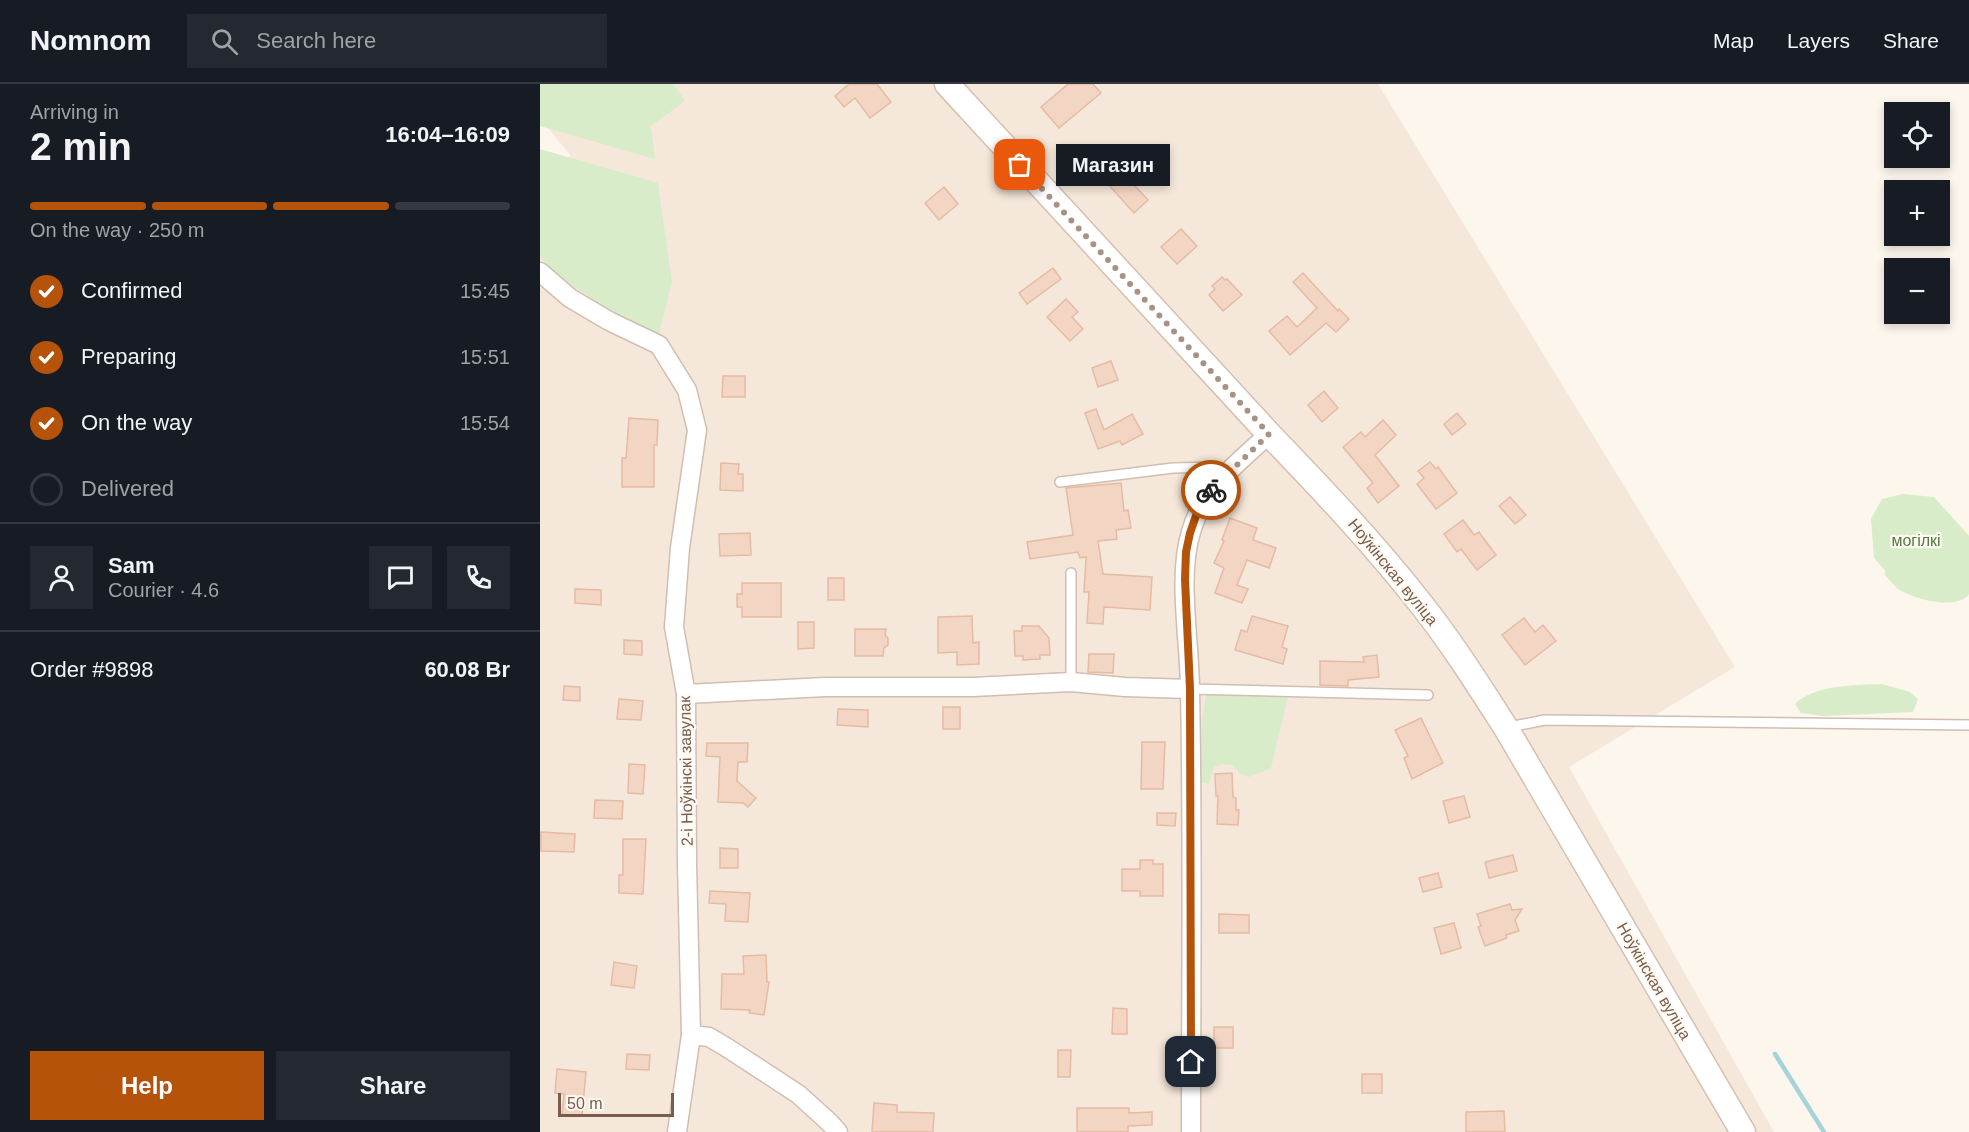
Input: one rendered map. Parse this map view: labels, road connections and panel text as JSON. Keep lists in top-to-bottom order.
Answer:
{
  "streets": {
    "main road": ["Ноўкінская вуліца"],
    "street": ["2-і Ноўкінскі завулак"]
  },
  "parks": ["могілкі"],
  "places": ["Магазин"],
  "scale_bar": "50 m",
  "page": {
    "header": "Nomnom",
    "search": "Search here",
    "nav": ["Map", "Layers", "Share"],
    "heading": ["2 min", "Arriving in", "16:04–16:09"],
    "panel": [
      "Sam",
      "Courier · 4.6",
      "Order #9898",
      "60.08 Br"
    ],
    "map_buttons": ["+", "−"],
    "bubble": "Магазин",
    "bar": "On the way · 250 m",
    "list": [
      ["Confirmed", "15:45"],
      ["Preparing", "15:51"],
      ["On the way", "15:54"],
      "Delivered"
    ],
    "buttons": ["Help", "Share"],
    "scale": "50 m"
  }
}
